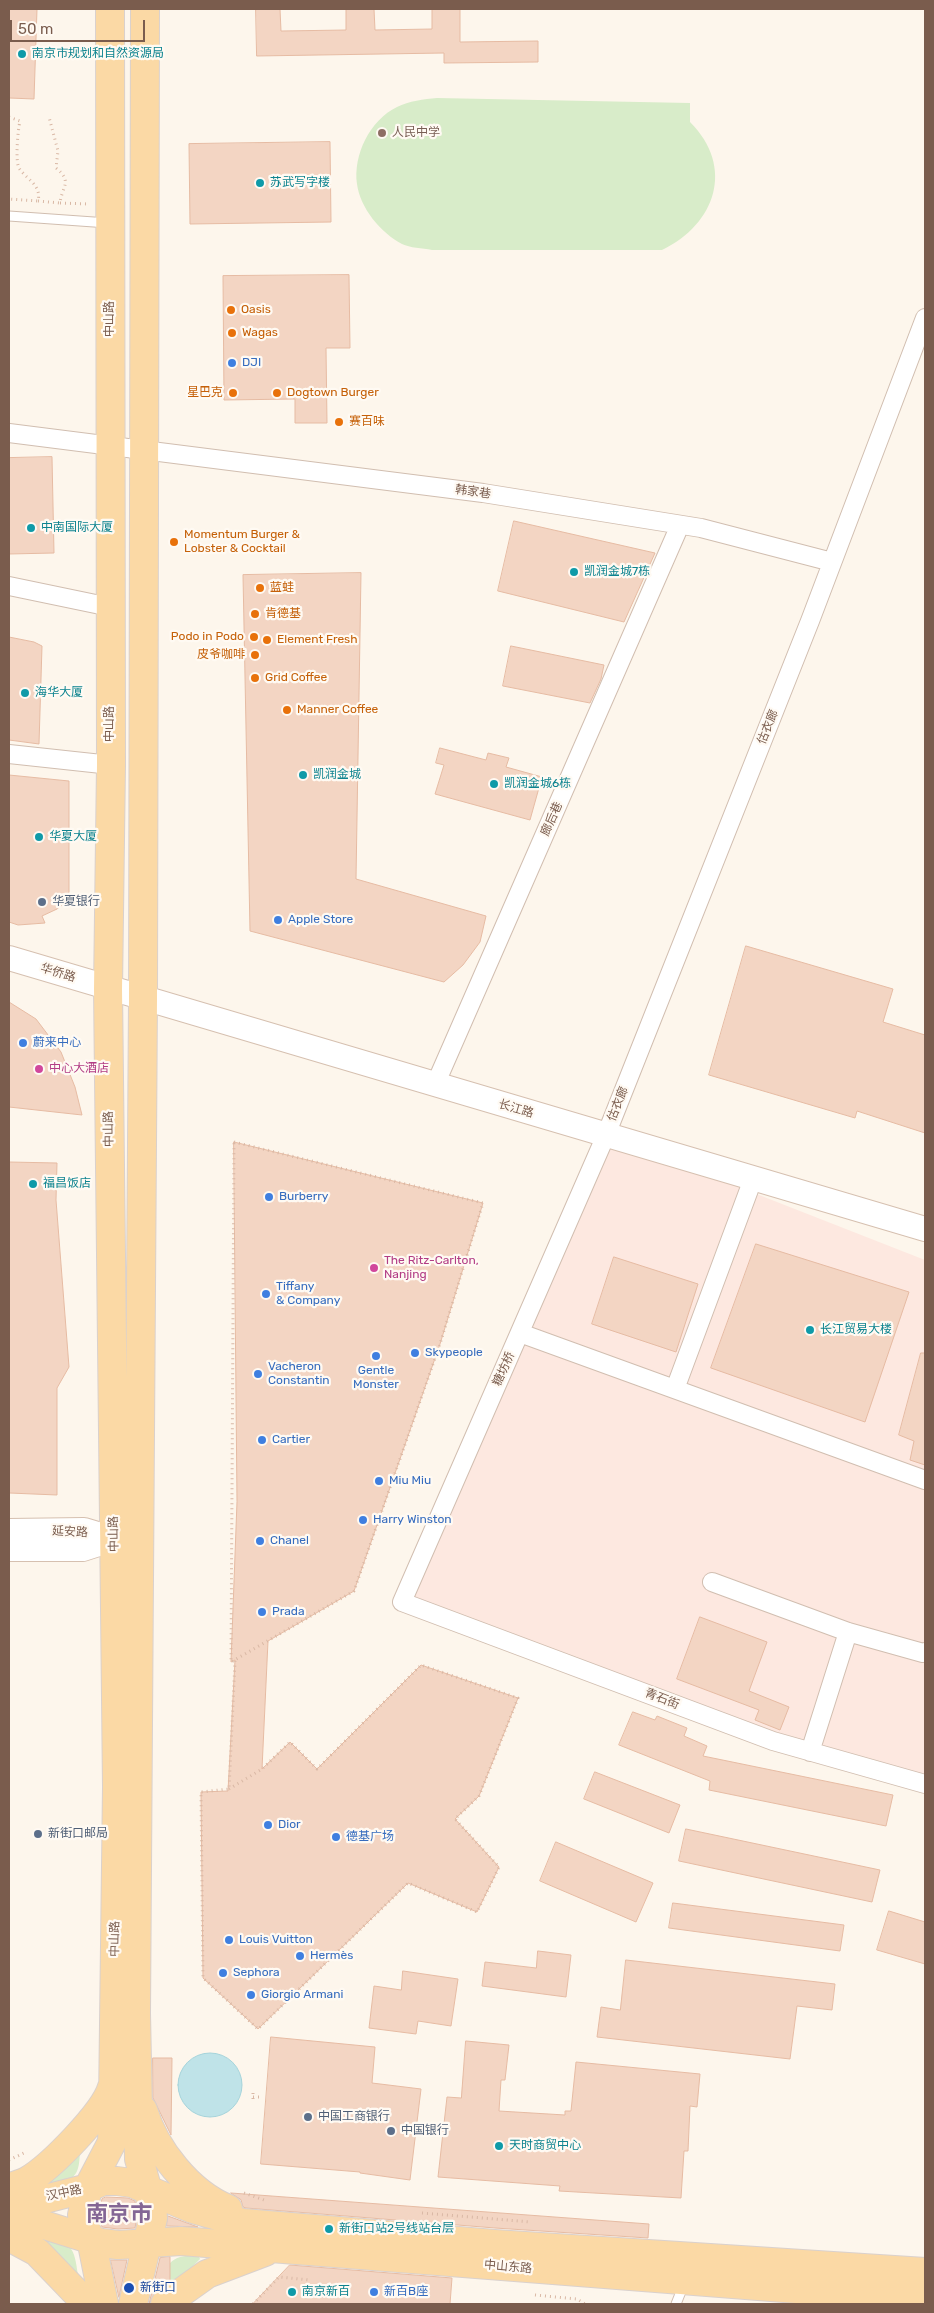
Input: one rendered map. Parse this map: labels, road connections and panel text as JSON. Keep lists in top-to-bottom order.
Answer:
{
  "streets": {
    "main road": [
      "中山路",
      "华侨路",
      "长江路",
      "延安路",
      "汉中路",
      "中山东路"
    ],
    "street": [
      "韩家巷",
      "估衣廊",
      "廊后巷",
      "糖坊桥",
      "青石街"
    ]
  },
  "crossings": [
    ["中山路", "韩家巷"],
    ["中山路", "华侨路"],
    ["中山路", "长江路"],
    ["中山路", "延安路"],
    ["中山路", "汉中路"],
    ["中山路", "中山东路"],
    ["韩家巷", "估衣廊"],
    ["韩家巷", "廊后巷"],
    ["估衣廊", "长江路"],
    ["估衣廊", "糖坊桥"],
    ["廊后巷", "长江路"],
    ["华侨路", "长江路"],
    ["长江路", "糖坊桥"],
    ["糖坊桥", "青石街"],
    ["汉中路", "中山东路"]
  ],
  "districts": ["南京市"],
  "places": [
    "南京市规划和自然资源局",
    "人民中学",
    "苏武写字楼",
    "Oasis",
    "Wagas",
    "DJI",
    "星巴克",
    "Dogtown Burger",
    "赛百味",
    "中南国际大厦",
    "Momentum Burger & Lobster & Cocktail",
    "凯润金城7栋",
    "蓝蛙",
    "肯德基",
    "Podo in Podo",
    "Element Fresh",
    "皮爷咖啡",
    "Grid Coffee",
    "海华大厦",
    "Manner Coffee",
    "凯润金城",
    "凯润金城6栋",
    "华夏大厦",
    "华夏银行",
    "Apple Store",
    "蔚来中心",
    "中心大酒店",
    "福昌饭店",
    "Burberry",
    "The Ritz-Carlton, Nanjing",
    "Tiffany & Company",
    "长江贸易大楼",
    "Skypeople",
    "Gentle Monster",
    "Vacheron Constantin",
    "Cartier",
    "Miu Miu",
    "Harry Winston",
    "Chanel",
    "Prada",
    "Dior",
    "新街口邮局",
    "德基广场",
    "Louis Vuitton",
    "Hermès",
    "Sephora",
    "Giorgio Armani",
    "中国工商银行",
    "中国银行",
    "天时商贸中心",
    "新街口站2号线站台层",
    "新街口",
    "南京新百",
    "新百B座"
  ],
  "scale_bar": "50 m"
}
